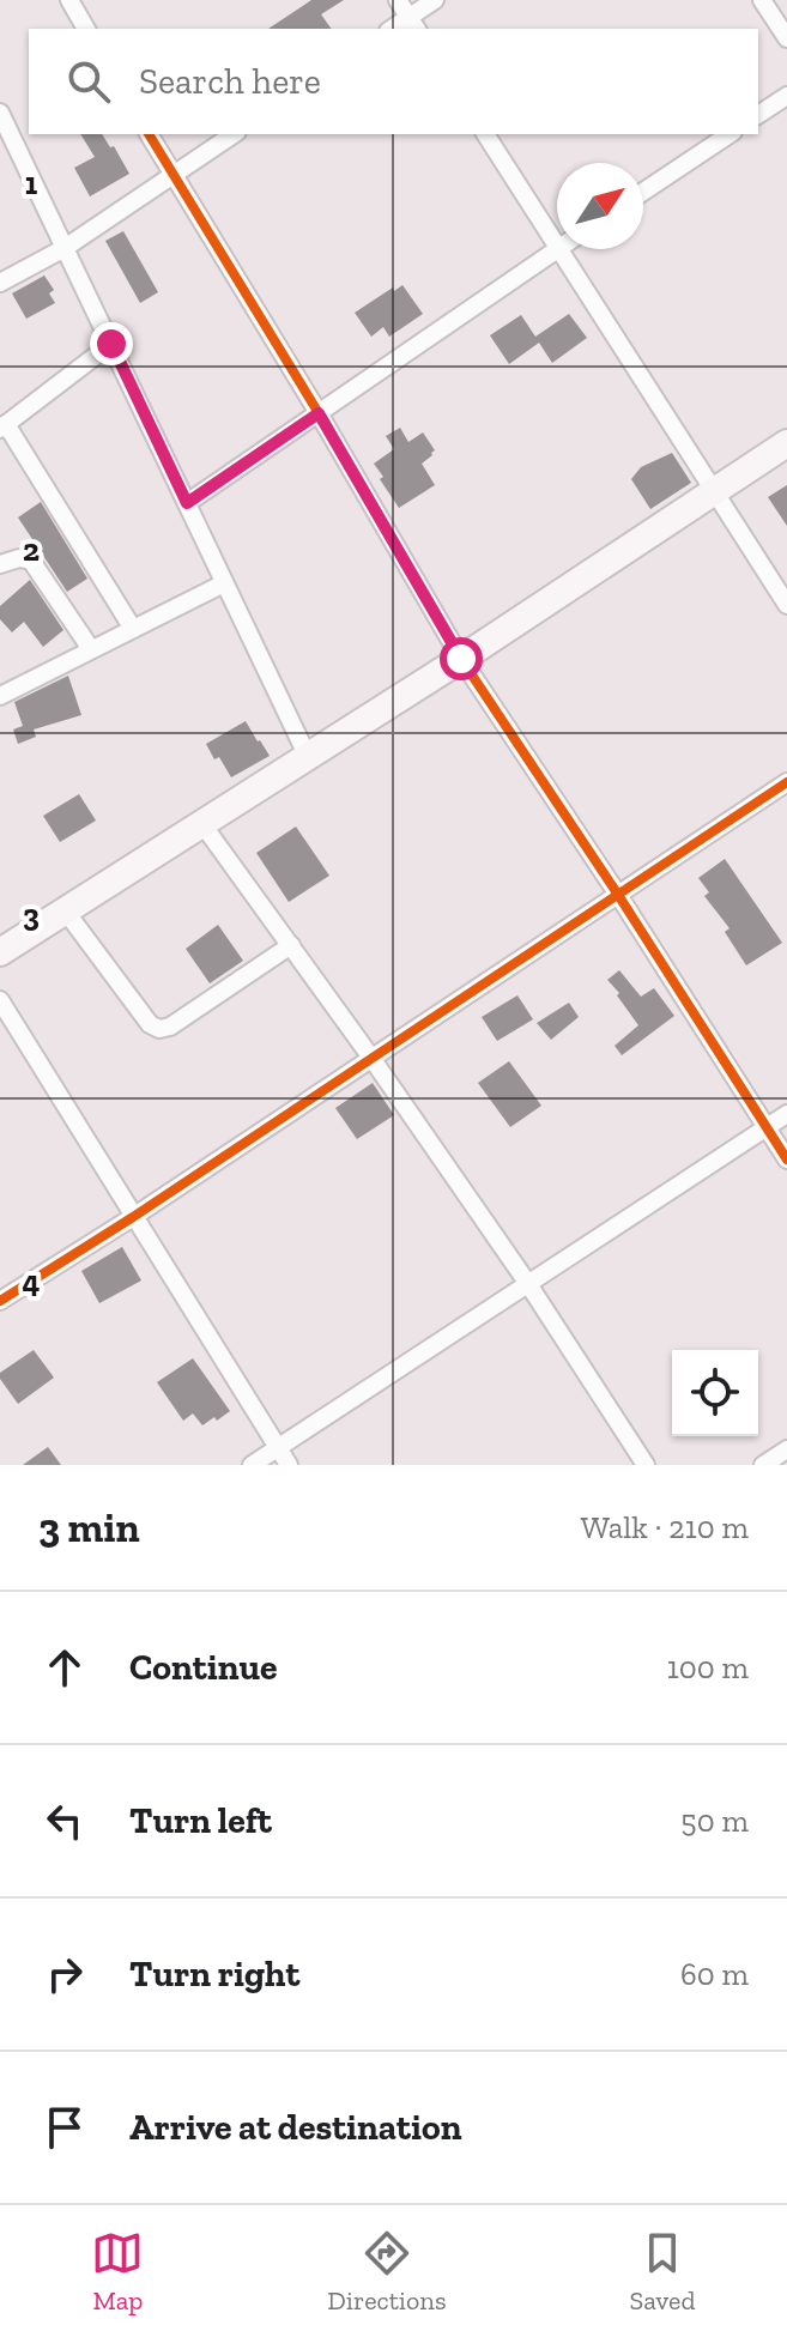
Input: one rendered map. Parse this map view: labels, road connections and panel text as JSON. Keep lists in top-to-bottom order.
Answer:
{
  "north": "top right",
  "page": {
    "search": "Search here",
    "heading": ["3 min", "Walk · 210 m"],
    "list": [
      ["Continue", "100 m"],
      ["Turn left", "50 m"],
      ["Turn right", "60 m"],
      "Arrive at destination"
    ],
    "nav": ["Map", "Directions", "Saved"]
  },
  "grid": {
    "rows": [
      "1",
      "2",
      "3",
      "4"
    ]
  }
}
